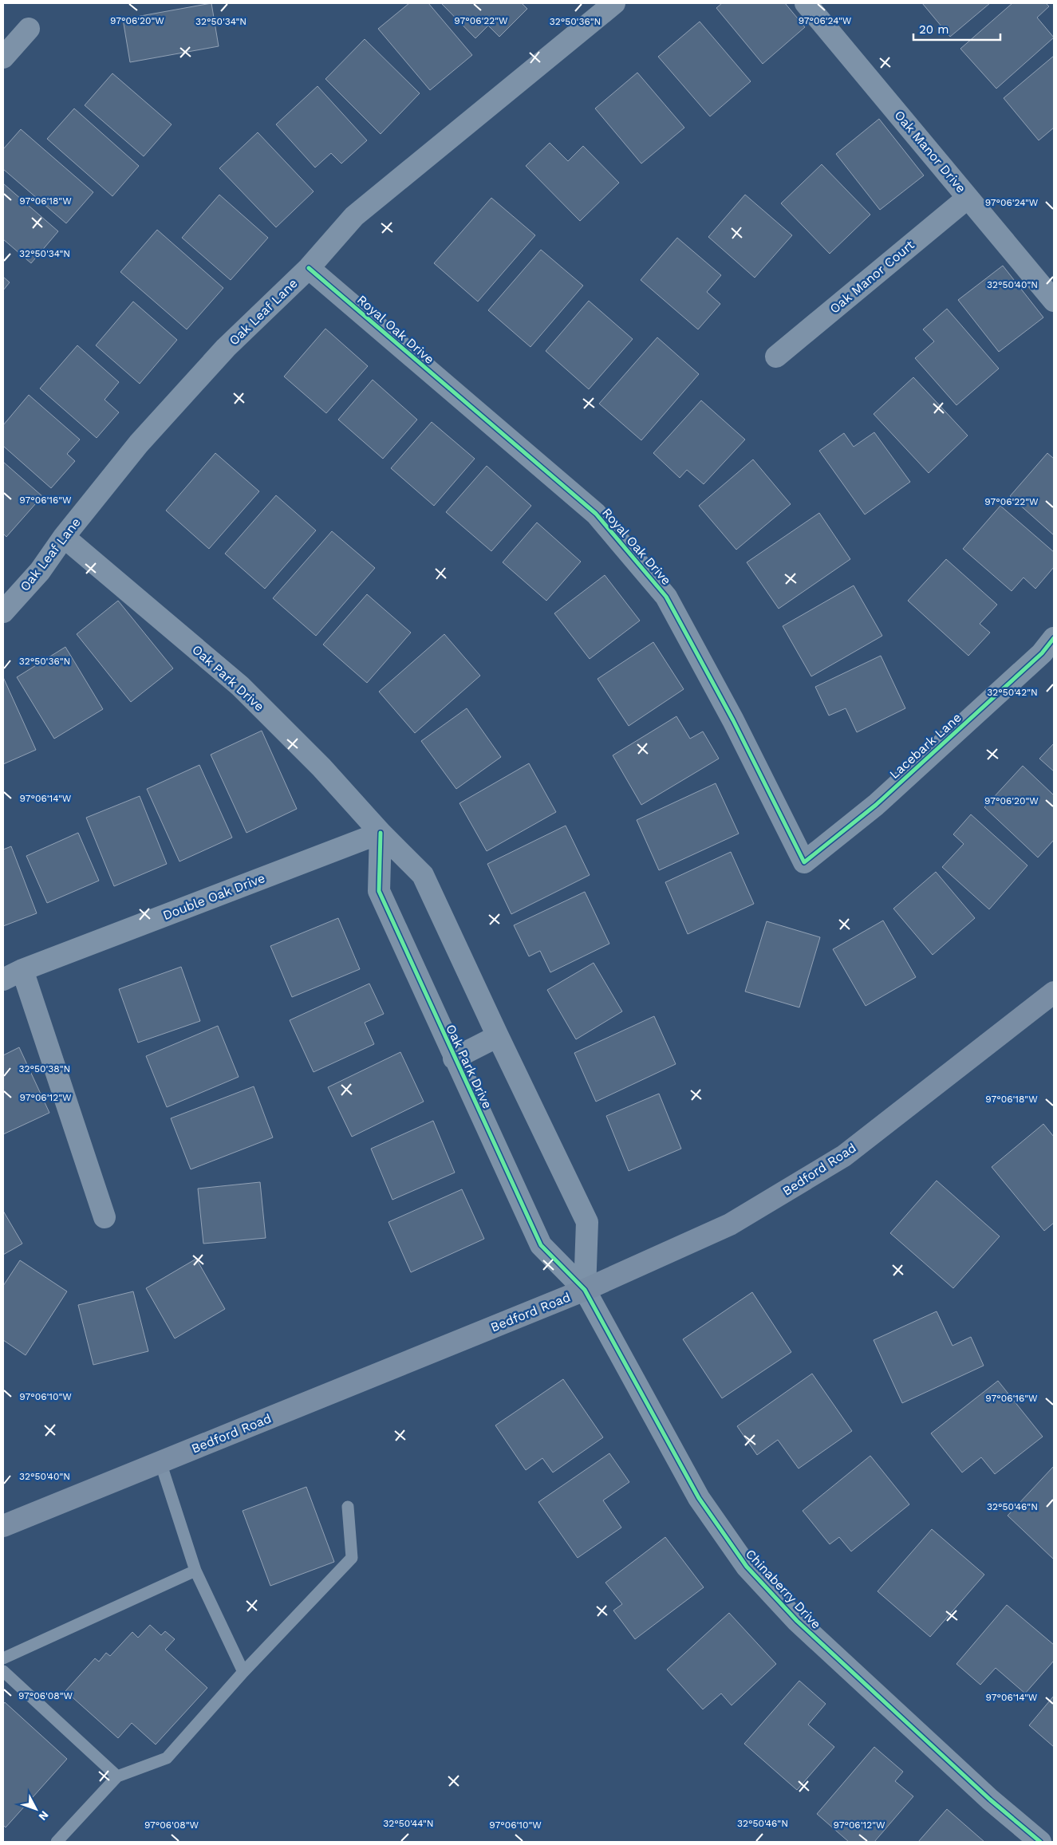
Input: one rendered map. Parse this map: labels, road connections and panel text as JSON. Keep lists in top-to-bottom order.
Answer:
{
  "streets": {
    "main road": ["Bedford Road"],
    "street": [
      "Oak Manor Drive",
      "Oak Manor Court",
      "Oak Leaf Lane",
      "Royal Oak Drive",
      "Oak Park Drive",
      "Lacebark Lane",
      "Double Oak Drive",
      "Chinaberry Drive"
    ]
  },
  "crossings": [
    ["Oak Manor Drive", "Oak Manor Court"],
    ["Oak Leaf Lane", "Royal Oak Drive"],
    ["Oak Leaf Lane", "Oak Park Drive"],
    ["Royal Oak Drive", "Lacebark Lane"],
    ["Oak Park Drive", "Double Oak Drive"],
    ["Oak Park Drive", "Bedford Road"],
    ["Oak Park Drive", "Chinaberry Drive"],
    ["Bedford Road", "Chinaberry Drive"]
  ],
  "scale_bar": "20 m",
  "north": "bottom right",
  "coordinates": [
    "97°06'20\"W",
    "97°06'22\"W",
    "97°06'24\"W",
    "32°50'34\"N",
    "32°50'36\"N",
    "97°06'18\"W",
    "32°50'40\"N",
    "97°06'16\"W",
    "32°50'42\"N",
    "97°06'14\"W",
    "32°50'38\"N",
    "97°06'12\"W",
    "97°06'10\"W",
    "32°50'46\"N",
    "97°06'08\"W",
    "32°50'44\"N"
  ]
}
